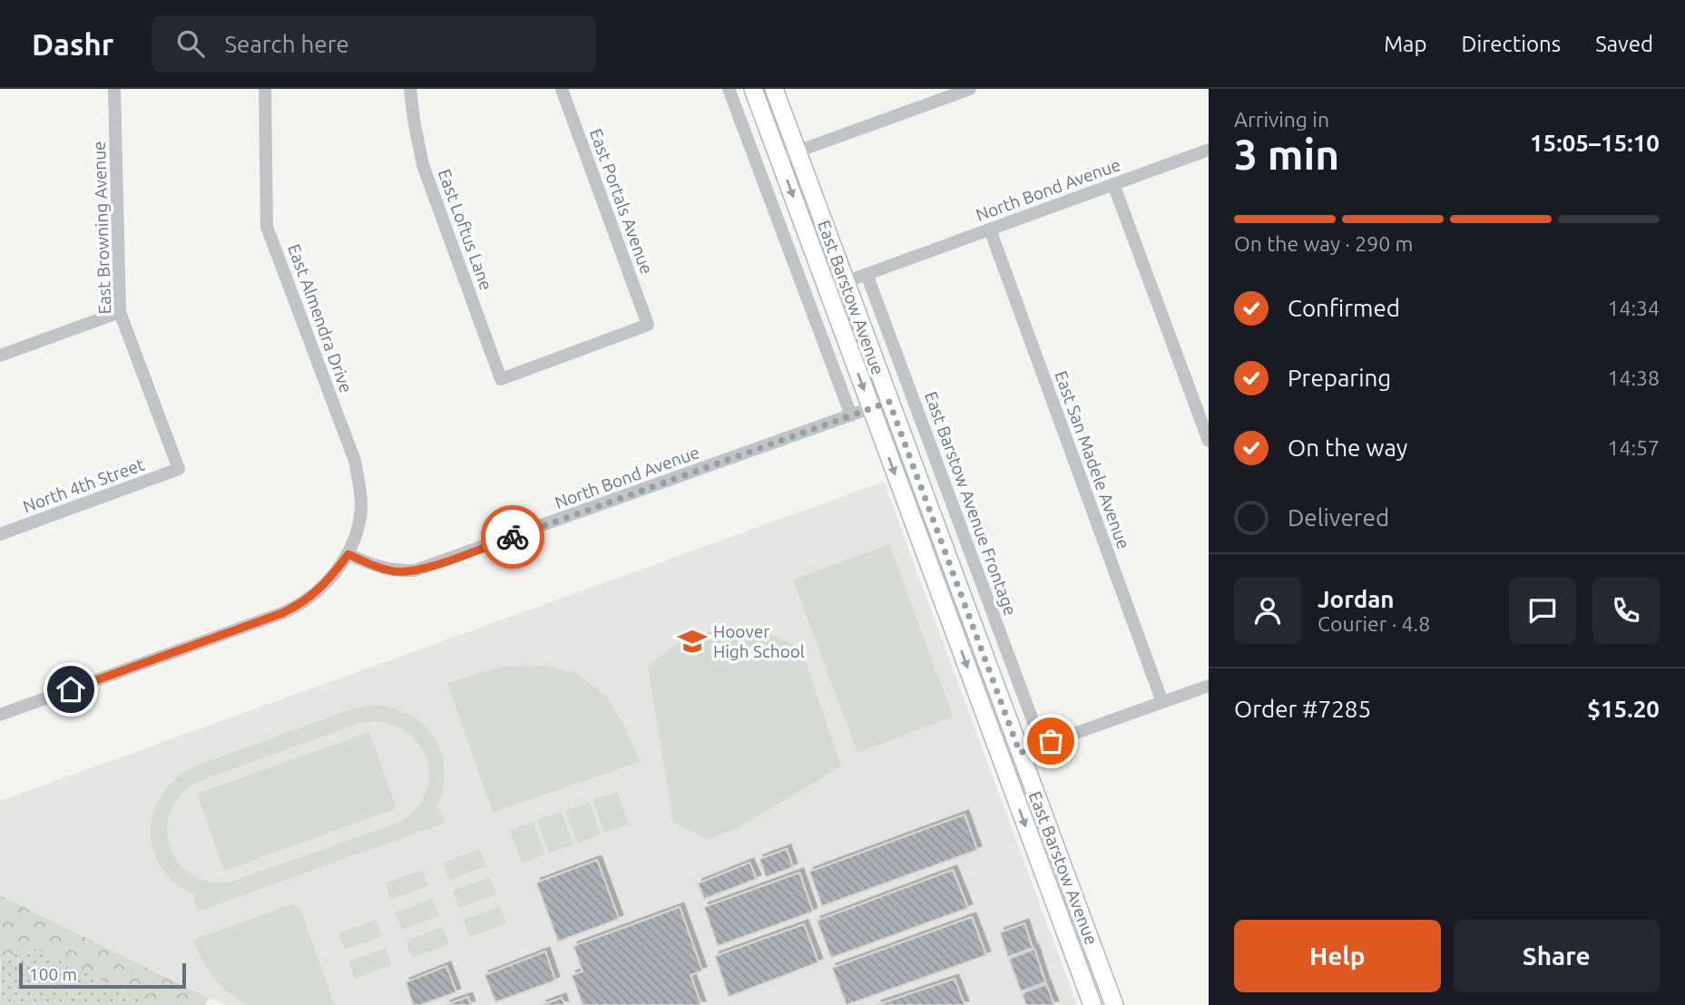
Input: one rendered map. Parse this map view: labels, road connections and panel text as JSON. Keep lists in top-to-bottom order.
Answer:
{
  "streets": {
    "main road": ["East Barstow Avenue"],
    "street": [
      "North Bond Avenue",
      "East Portals Avenue",
      "East Browning Avenue",
      "East Loftus Lane",
      "East Almendra Drive",
      "East San Madele Avenue",
      "North 4th Street",
      "East Barstow Avenue Frontage"
    ]
  },
  "crossings": [
    ["North Bond Avenue", "East Barstow Avenue"],
    ["North Bond Avenue", "East Almendra Drive"],
    ["North Bond Avenue", "East San Madele Avenue"],
    ["North Bond Avenue", "East Barstow Avenue Frontage"],
    ["East Portals Avenue", "East Loftus Lane"],
    ["East Browning Avenue", "North 4th Street"]
  ],
  "places": {
    "school or university": ["Hoover High School"]
  },
  "scale_bar": "100 m",
  "page": {
    "header": "Dashr",
    "search": "Search here",
    "nav": ["Map", "Directions", "Saved"],
    "heading": ["3 min", "Arriving in", "15:05–15:10"],
    "panel": [
      "Jordan",
      "Courier · 4.8",
      "Order #7285",
      "$15.20"
    ],
    "bar": "On the way · 290 m",
    "list": [
      ["Confirmed", "14:34"],
      ["Preparing", "14:38"],
      ["On the way", "14:57"],
      "Delivered"
    ],
    "buttons": ["Help", "Share"],
    "scale": "100 m"
  }
}
